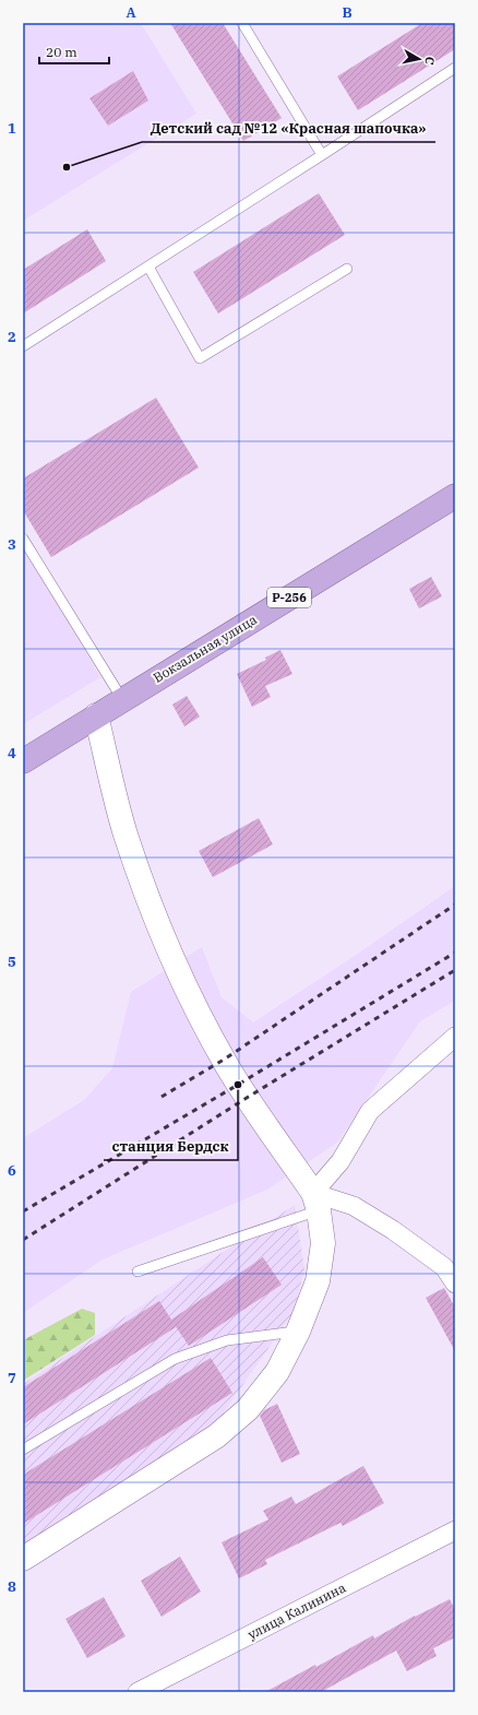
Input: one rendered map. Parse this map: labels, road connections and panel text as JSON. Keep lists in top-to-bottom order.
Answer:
{
  "streets": {
    "highway": ["Р-256", "Вокзальная улица"],
    "street": ["улица Калинина"]
  },
  "places": ["Детский сад №12 «Красная шапочка»", "станция Бердск"],
  "scale_bar": "20 m",
  "north": "right",
  "grid": {
    "columns": ["A", "B"],
    "rows": [
      "1",
      "2",
      "3",
      "4",
      "5",
      "6",
      "7",
      "8"
    ]
  }
}
